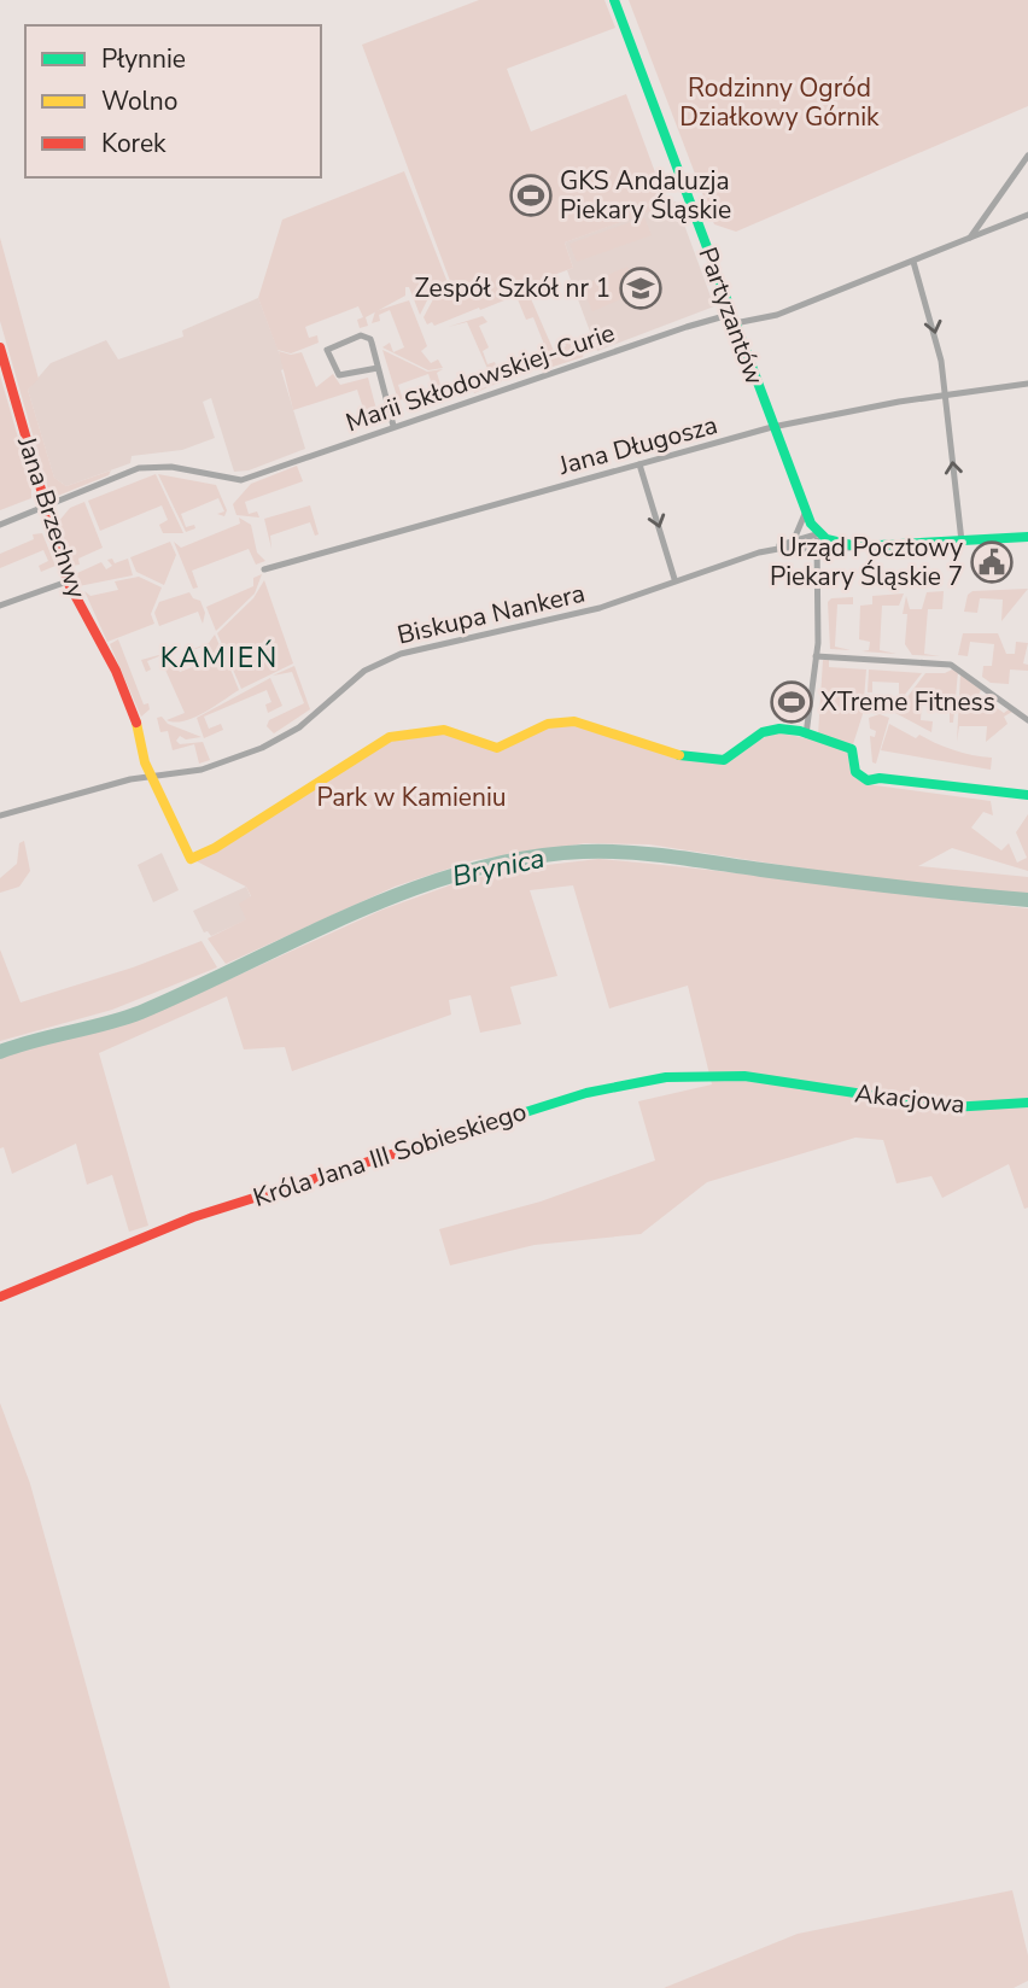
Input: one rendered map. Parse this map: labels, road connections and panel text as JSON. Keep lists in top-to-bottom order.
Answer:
{
  "streets": {
    "street": [
      "Partyzantów",
      "Marii Skłodowskiej-Curie",
      "Jana Długosza",
      "Jana Brzechwy",
      "Biskupa Nankera",
      "Akacjowa",
      "Króla Jana III Sobieskiego"
    ]
  },
  "crossings": [
    ["Partyzantów", "Marii Skłodowskiej-Curie"],
    ["Partyzantów", "Jana Długosza"],
    ["Partyzantów", "Biskupa Nankera"],
    ["Marii Skłodowskiej-Curie", "Jana Brzechwy"],
    ["Jana Brzechwy", "Biskupa Nankera"],
    ["Akacjowa", "Króla Jana III Sobieskiego"]
  ],
  "districts": ["KAMIEŃ"],
  "water": ["Brynica"],
  "parks": ["Rodzinny Ogród Działkowy Górnik", "Park w Kamieniu"],
  "places": {
    "sports": ["GKS Andaluzja Piekary Śląskie", "XTreme Fitness"],
    "school or university": ["Zespół Szkół nr 1"],
    "public building": ["Urząd Pocztowy Piekary Śląskie 7"]
  },
  "legend": ["Płynnie", "Wolno", "Korek"]
}
